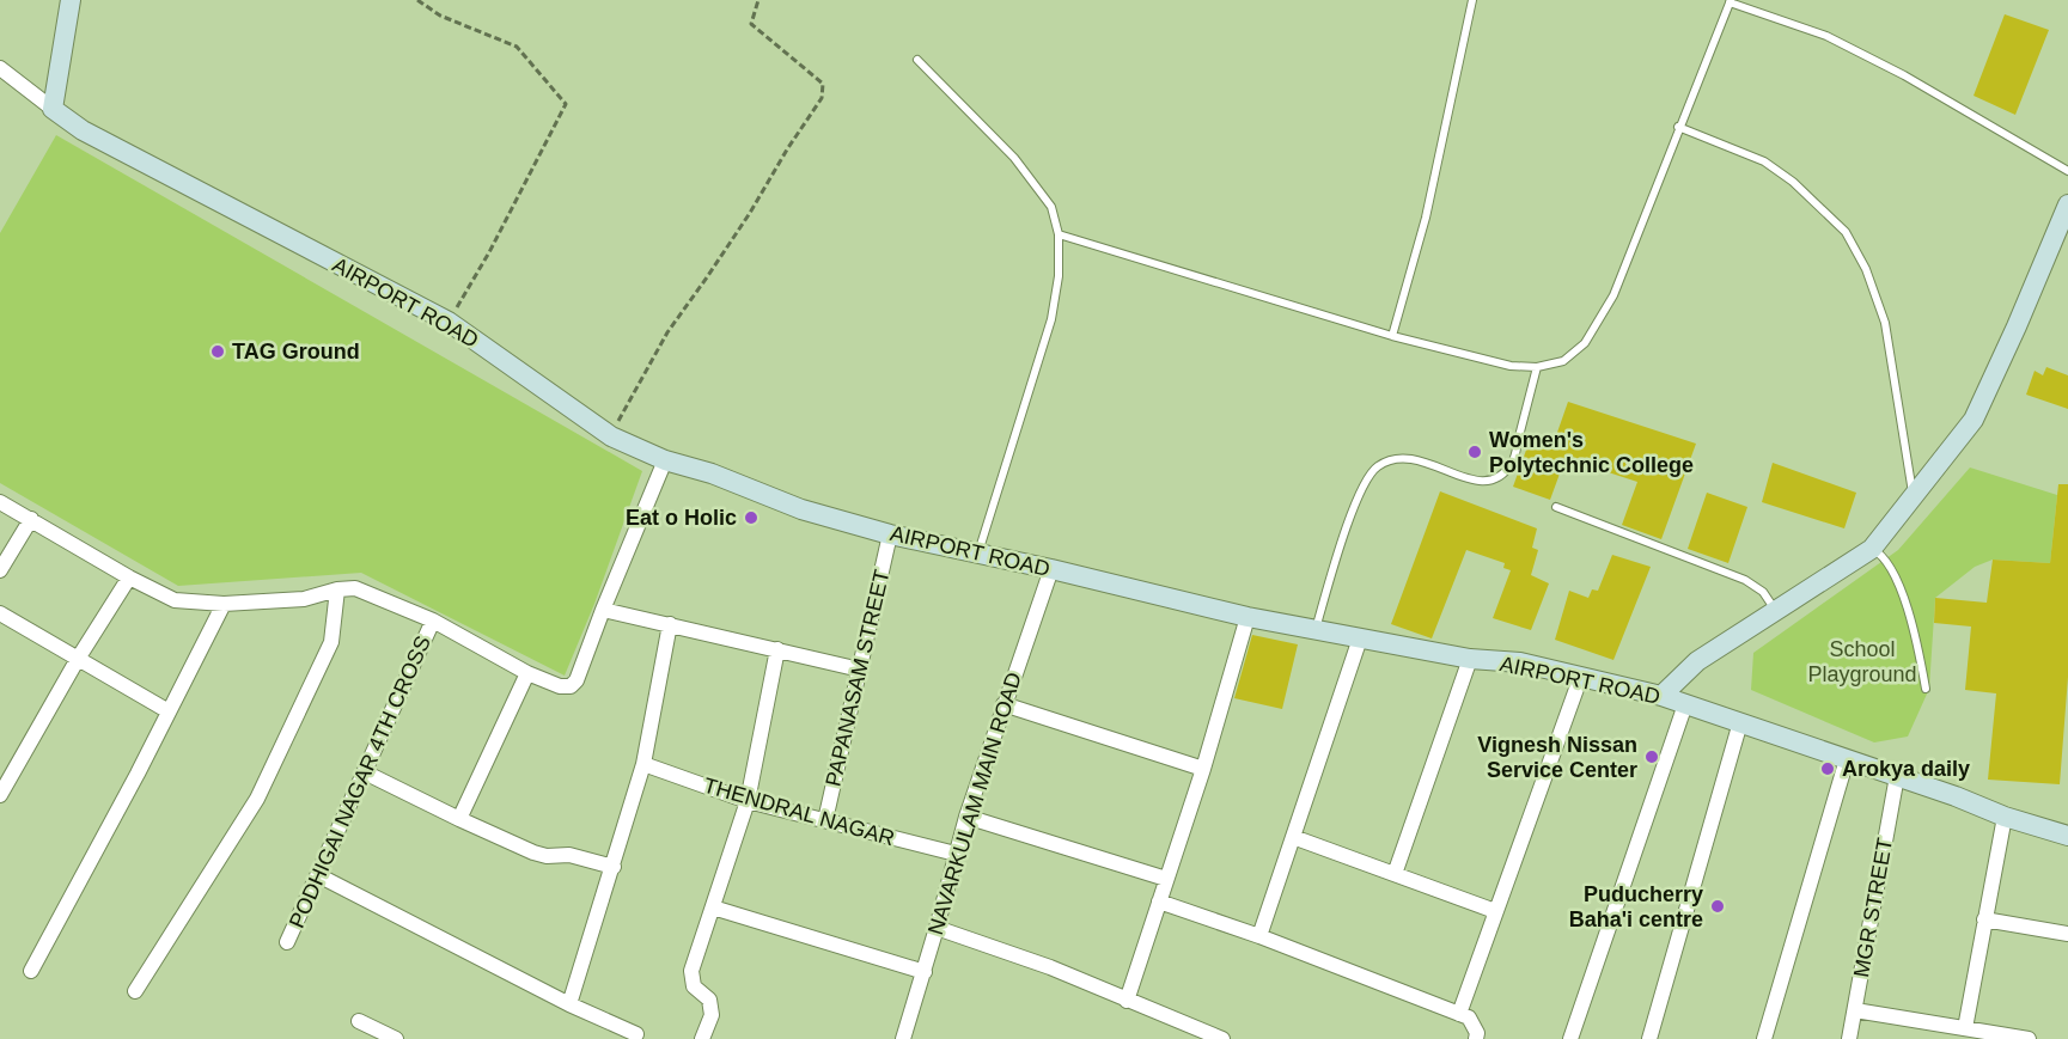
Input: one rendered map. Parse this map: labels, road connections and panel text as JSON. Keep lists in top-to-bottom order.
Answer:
{
  "streets": {
    "street": [
      "AIRPORT ROAD",
      "PAPANASAM STREET",
      "PODHIGAI NAGAR 4TH CROSS",
      "NAVARKULAM MAIN ROAD",
      "THENDRAL NAGAR",
      "MGR STREET"
    ]
  },
  "crossings": [
    ["AIRPORT ROAD", "PAPANASAM STREET"],
    ["AIRPORT ROAD", "NAVARKULAM MAIN ROAD"],
    ["AIRPORT ROAD", "MGR STREET"],
    ["PAPANASAM STREET", "THENDRAL NAGAR"],
    ["NAVARKULAM MAIN ROAD", "THENDRAL NAGAR"]
  ],
  "parks": ["School Playground"],
  "places": [
    "TAG Ground",
    "Women's Polytechnic College",
    "Eat o Holic",
    "Vignesh Nissan Service Center",
    "Arokya daily",
    "Puducherry Baha'i centre"
  ]
}
